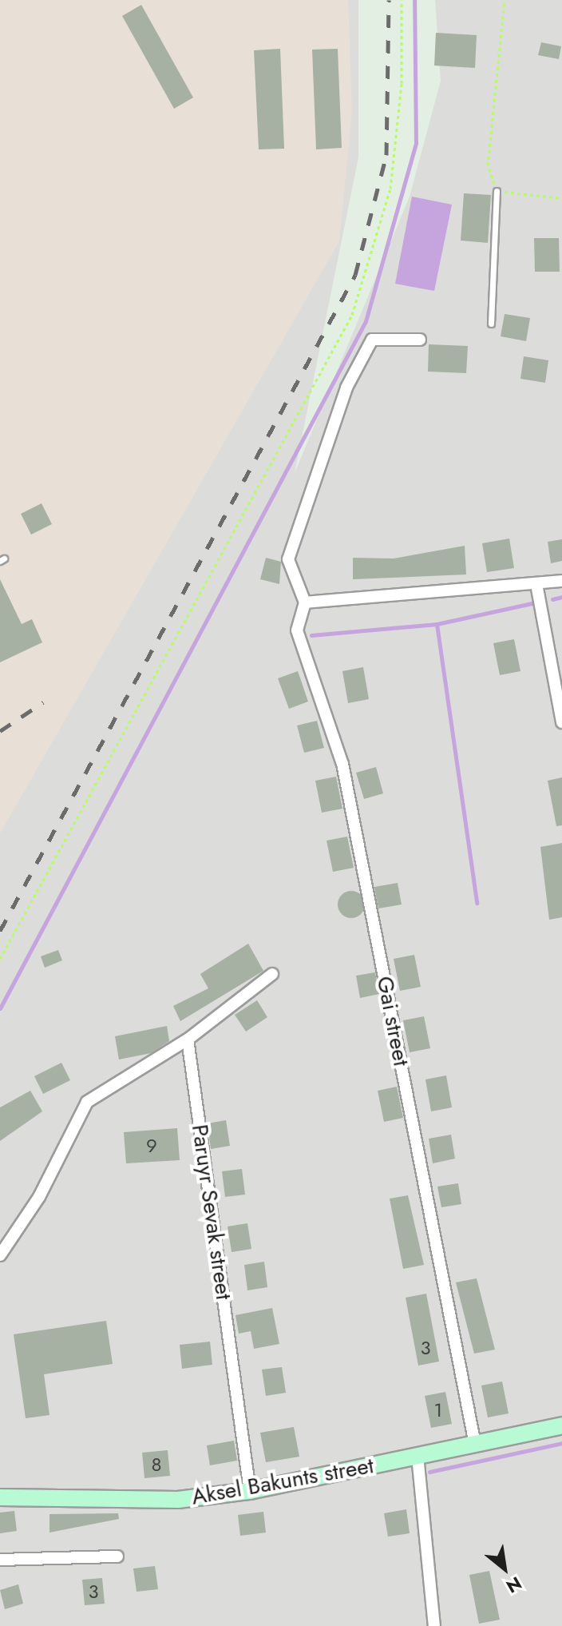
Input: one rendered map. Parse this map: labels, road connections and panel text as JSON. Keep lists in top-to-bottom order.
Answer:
{
  "streets": {
    "main road": ["Aksel Bakunts street"],
    "street": ["Gai street", "Paruyr Sevak street"]
  },
  "crossings": [
    ["Gai street", "Aksel Bakunts street"],
    ["Paruyr Sevak street", "Aksel Bakunts street"]
  ],
  "house_numbers": [
    "9",
    "3",
    "1",
    "8",
    "3"
  ],
  "north": "bottom right"
}
